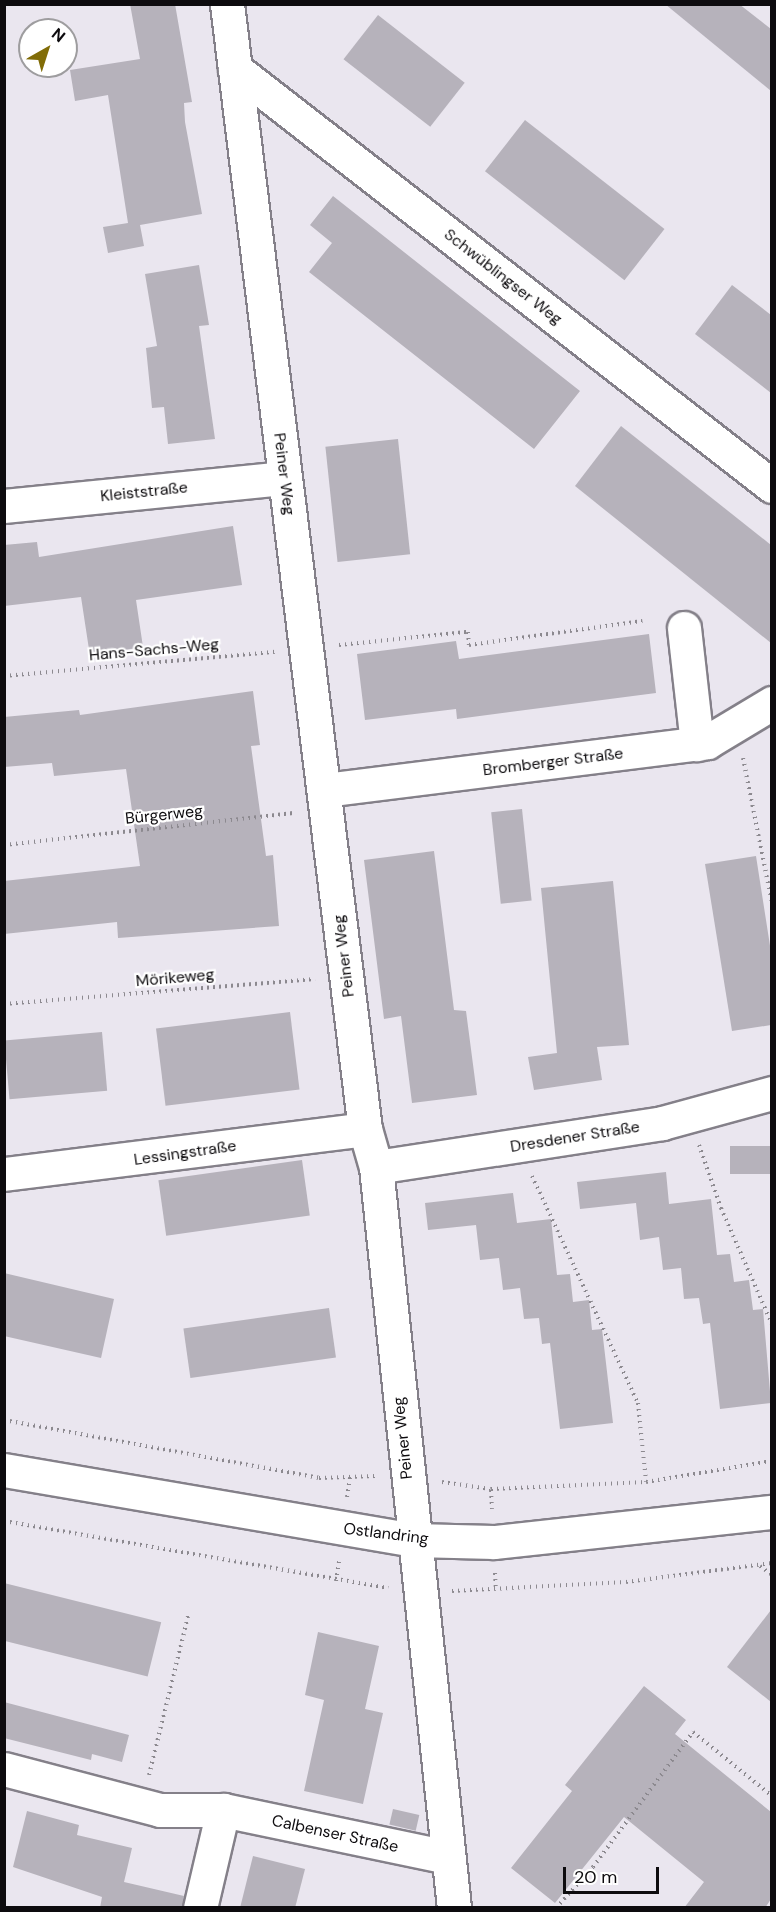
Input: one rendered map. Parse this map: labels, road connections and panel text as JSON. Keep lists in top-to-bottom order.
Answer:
{
  "streets": {
    "street": [
      "Schwüblingser Weg",
      "Peiner Weg",
      "Kleiststraße",
      "Bromberger Straße",
      "Dresdener Straße",
      "Lessingstraße",
      "Ostlandring",
      "Calbenser Straße"
    ],
    "path": ["Hans-Sachs-Weg", "Bürgerweg", "Mörikeweg"]
  },
  "crossings": [
    ["Schwüblingser Weg", "Peiner Weg"],
    ["Peiner Weg", "Kleiststraße"],
    ["Peiner Weg", "Hans-Sachs-Weg"],
    ["Peiner Weg", "Bromberger Straße"],
    ["Peiner Weg", "Bürgerweg"],
    ["Peiner Weg", "Mörikeweg"],
    ["Peiner Weg", "Dresdener Straße"],
    ["Peiner Weg", "Lessingstraße"],
    ["Peiner Weg", "Ostlandring"],
    ["Peiner Weg", "Calbenser Straße"],
    ["Bromberger Straße", "Bürgerweg"]
  ],
  "scale_bar": "20 m",
  "north": "top right"
}
